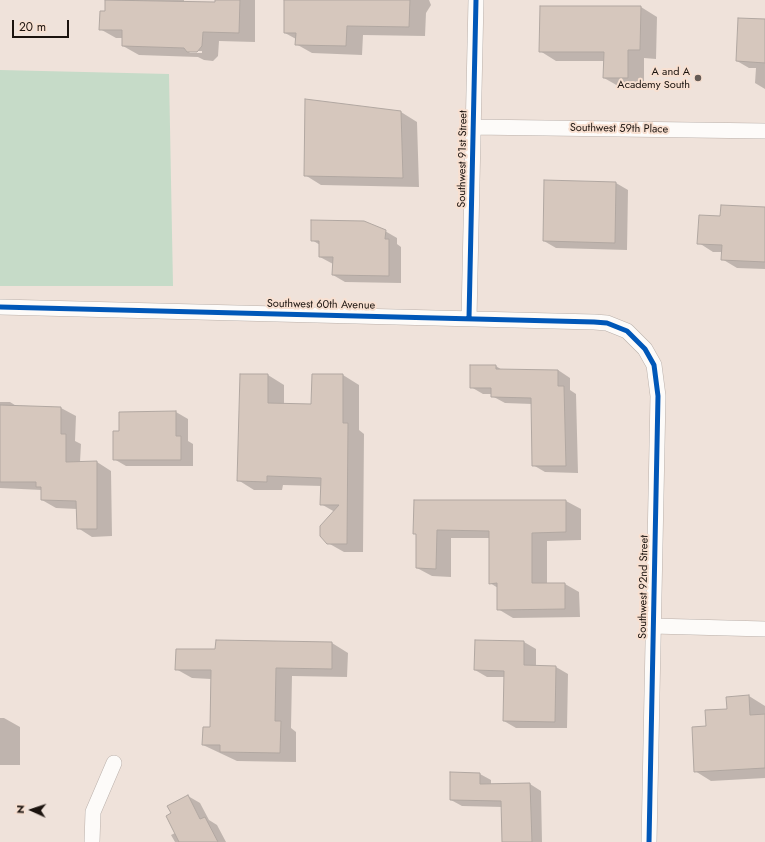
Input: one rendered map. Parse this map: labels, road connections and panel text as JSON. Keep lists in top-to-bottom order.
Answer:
{
  "streets": {
    "street": [
      "Southwest 59th Place",
      "Southwest 91st Street",
      "Southwest 60th Avenue",
      "Southwest 92nd Street"
    ]
  },
  "crossings": [
    ["Southwest 59th Place", "Southwest 91st Street"],
    ["Southwest 91st Street", "Southwest 60th Avenue"],
    ["Southwest 60th Avenue", "Southwest 92nd Street"]
  ],
  "places": ["A and A Academy South"],
  "scale_bar": "20 m",
  "north": "left"
}
